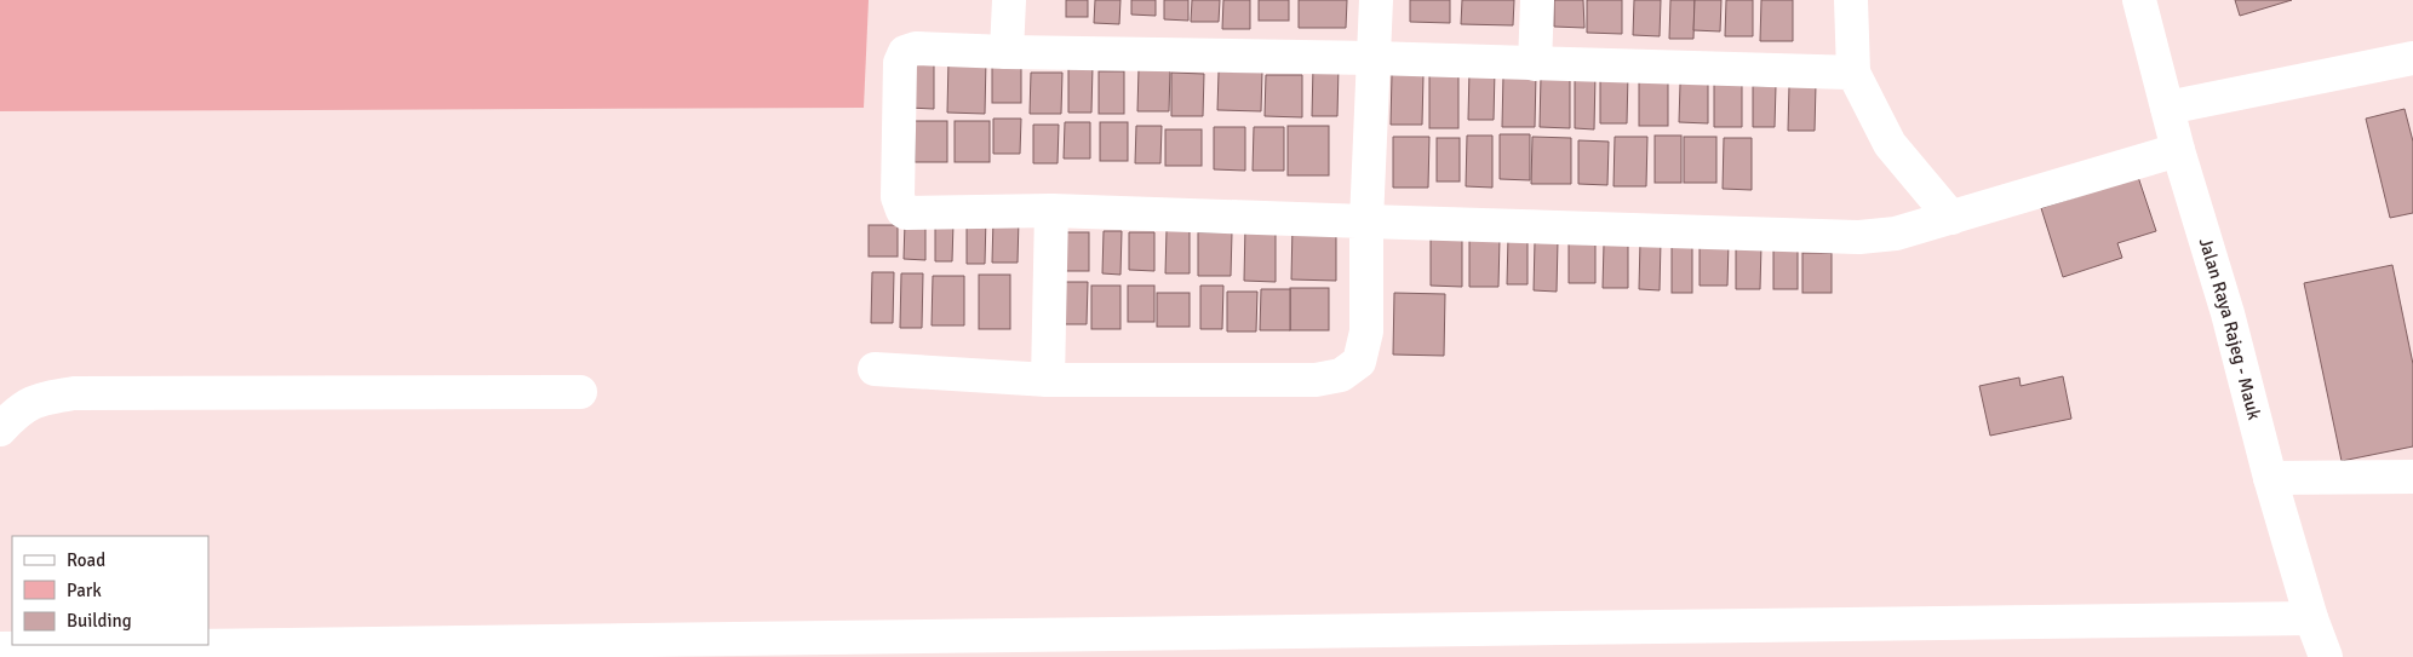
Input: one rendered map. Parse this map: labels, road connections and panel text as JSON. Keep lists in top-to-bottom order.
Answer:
{
  "streets": {
    "street": ["Jalan Raya Rajeg - Mauk"]
  },
  "legend": ["Road", "Park", "Building"]
}
